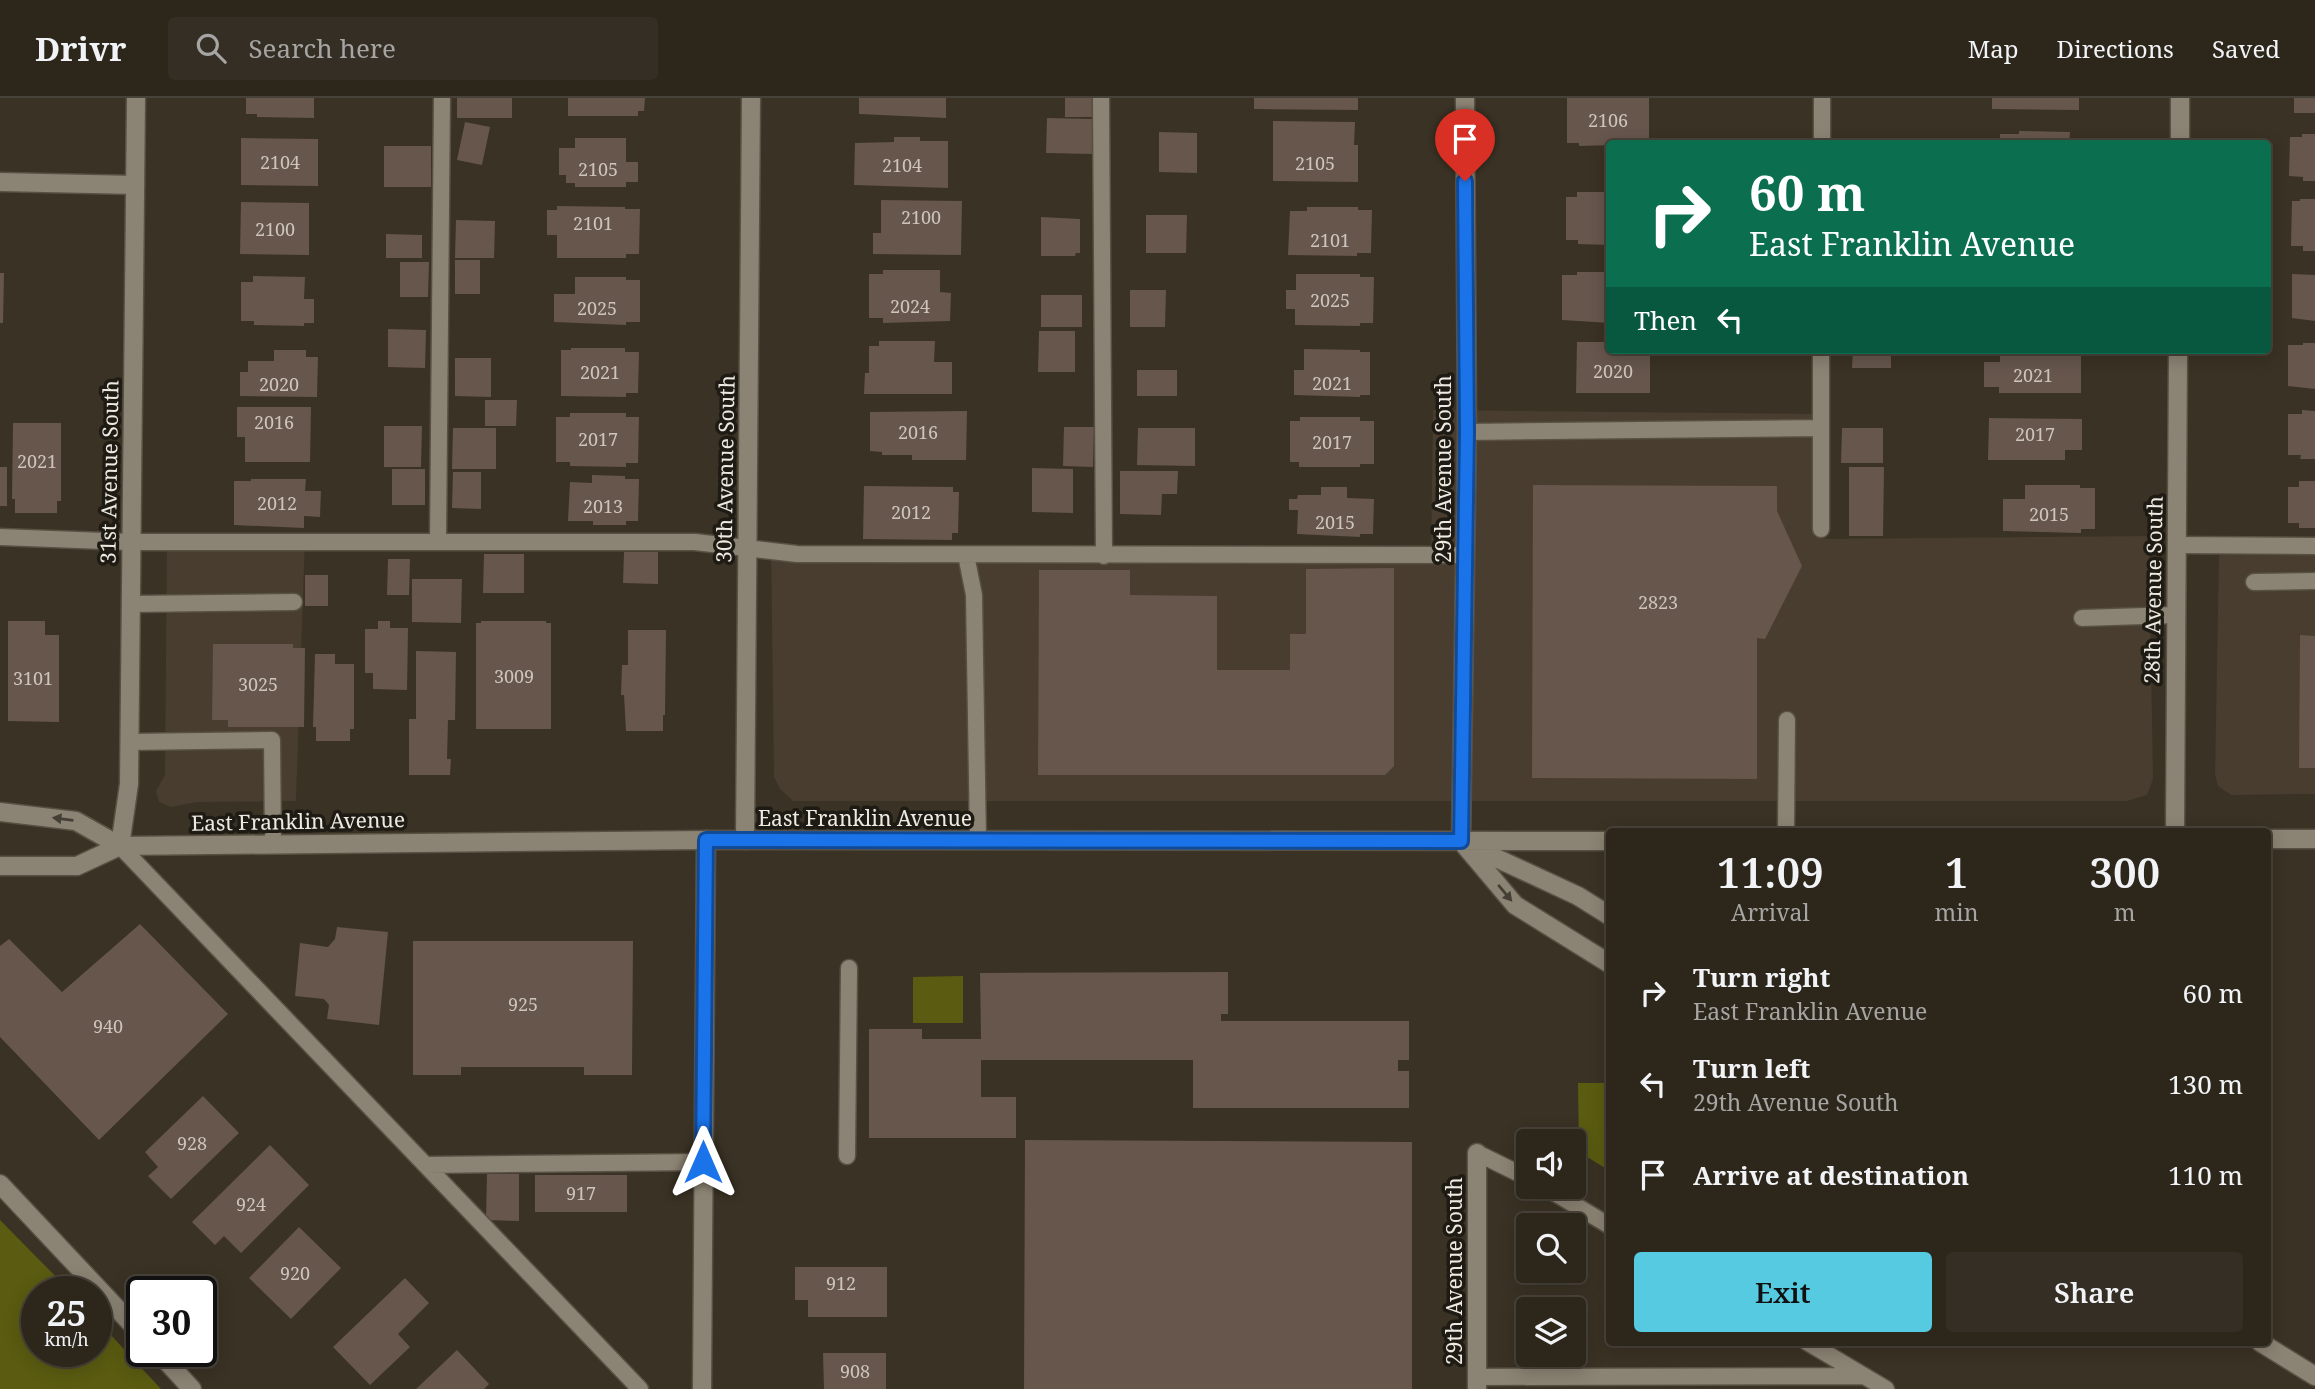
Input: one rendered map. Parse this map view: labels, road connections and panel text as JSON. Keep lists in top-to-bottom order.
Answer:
{
  "streets": {
    "street": [
      "30th Avenue South",
      "29th Avenue South",
      "31st Avenue South",
      "28th Avenue South",
      "East Franklin Avenue"
    ]
  },
  "crossings": [
    ["30th Avenue South", "East Franklin Avenue"],
    ["29th Avenue South", "East Franklin Avenue"],
    ["31st Avenue South", "East Franklin Avenue"]
  ],
  "house_numbers": [
    "2106",
    "2104",
    "2105",
    "2104",
    "2105",
    "2100",
    "2101",
    "2100",
    "2101",
    "2025",
    "2024",
    "2025",
    "2020",
    "2021",
    "2021",
    "2021",
    "2020",
    "2016",
    "2016",
    "2017",
    "2017",
    "2017",
    "2021",
    "2012",
    "2013",
    "2012",
    "2015",
    "2015",
    "2823",
    "3009",
    "3101",
    "3025",
    "925",
    "940",
    "928",
    "917",
    "924",
    "920",
    "912",
    "908"
  ],
  "page": {
    "header": "Drivr",
    "search": "Search here",
    "nav": ["Map", "Directions", "Saved"],
    "turn": ["60 m", "East Franklin Avenue"],
    "then": "Then",
    "eta": [
      "11:09",
      "Arrival",
      "1",
      "min",
      "300",
      "m"
    ],
    "list": [
      {
        "name": "Turn right",
        "note": "East Franklin Avenue",
        "value": "60 m"
      },
      {
        "name": "Turn left",
        "note": "29th Avenue South",
        "value": "130 m"
      },
      {
        "name": "Arrive at destination",
        "value": "110 m"
      }
    ],
    "buttons": ["Exit", "Share"],
    "speed": "25 km/h",
    "limit": "30"
  }
}
